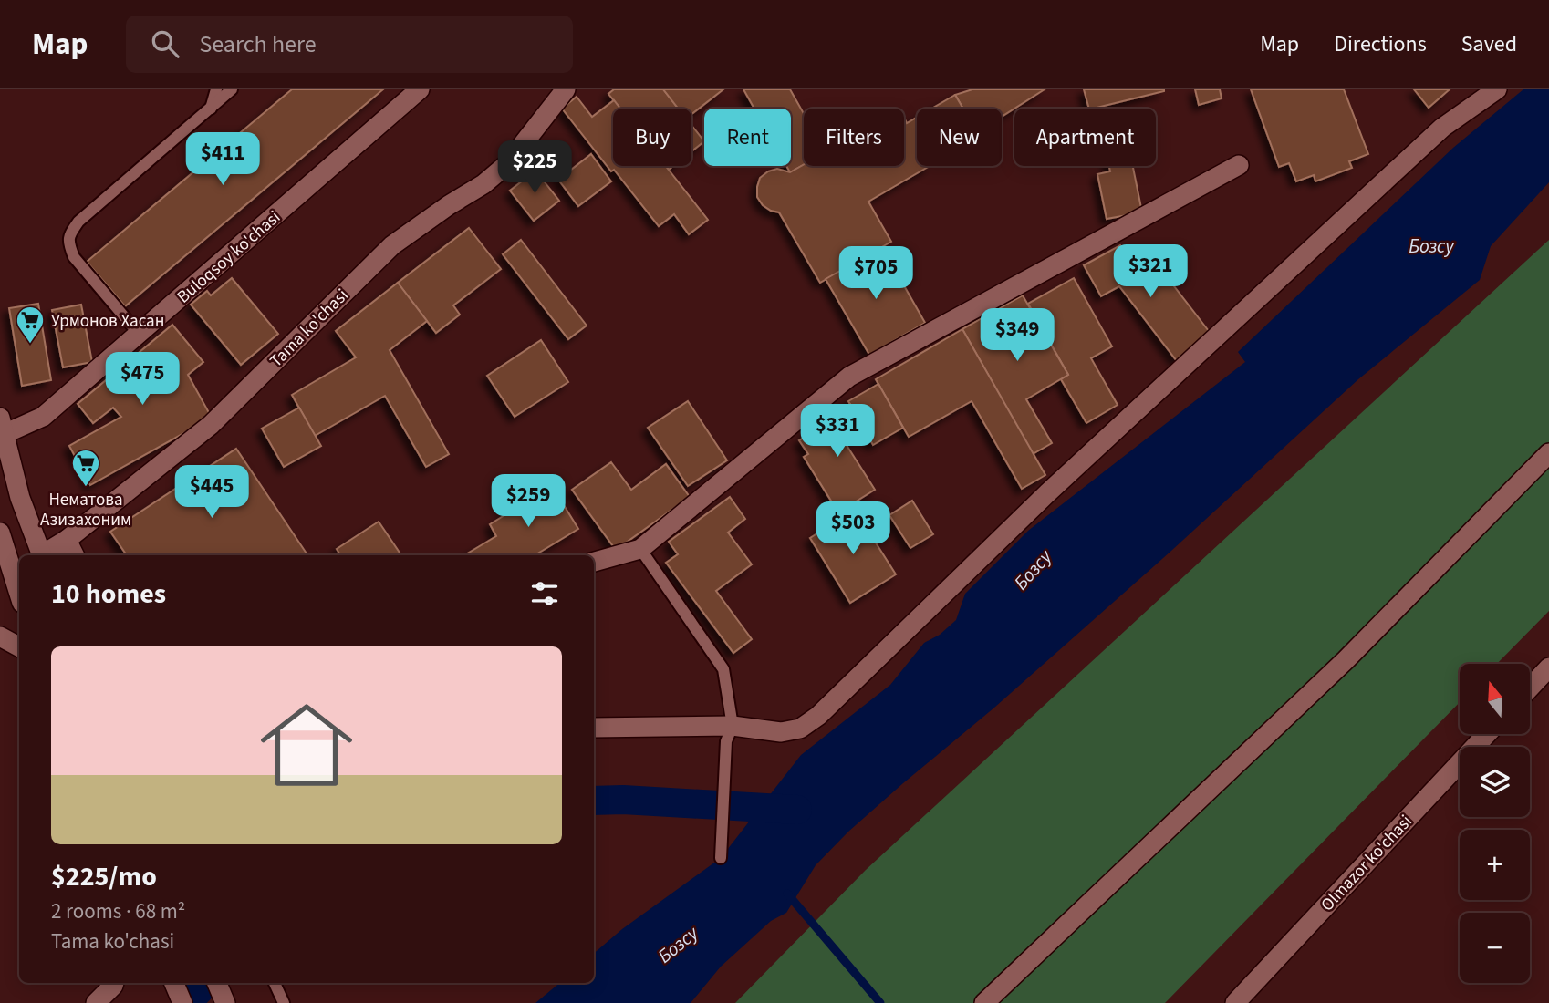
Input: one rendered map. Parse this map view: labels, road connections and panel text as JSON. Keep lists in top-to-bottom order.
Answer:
{
  "streets": {
    "street": ["Buloqsoy ko'chasi", "Tama ko'chasi", "Olmazor ko'chasi"]
  },
  "water": ["Бозсу"],
  "places": {
    "supermarket": ["Урмонов Хасан", "Нематова Азизахоним"]
  },
  "north": "top",
  "page": {
    "header": "Map",
    "search": "Search here",
    "nav": ["Map", "Directions", "Saved"],
    "chip": [
      "Buy",
      "Rent",
      "Filters",
      "New",
      "Apartment"
    ],
    "price": [
      "$411",
      "$225",
      "$321",
      "$705",
      "$349",
      "$475",
      "$331",
      "$445",
      "$259",
      "$503"
    ],
    "heading": "10 homes",
    "list": [
      {
        "name": "$225/mo",
        "note": "2 rooms · 68 m² · Tama ko'chasi"
      }
    ],
    "map_buttons": ["+", "−"]
  }
}
